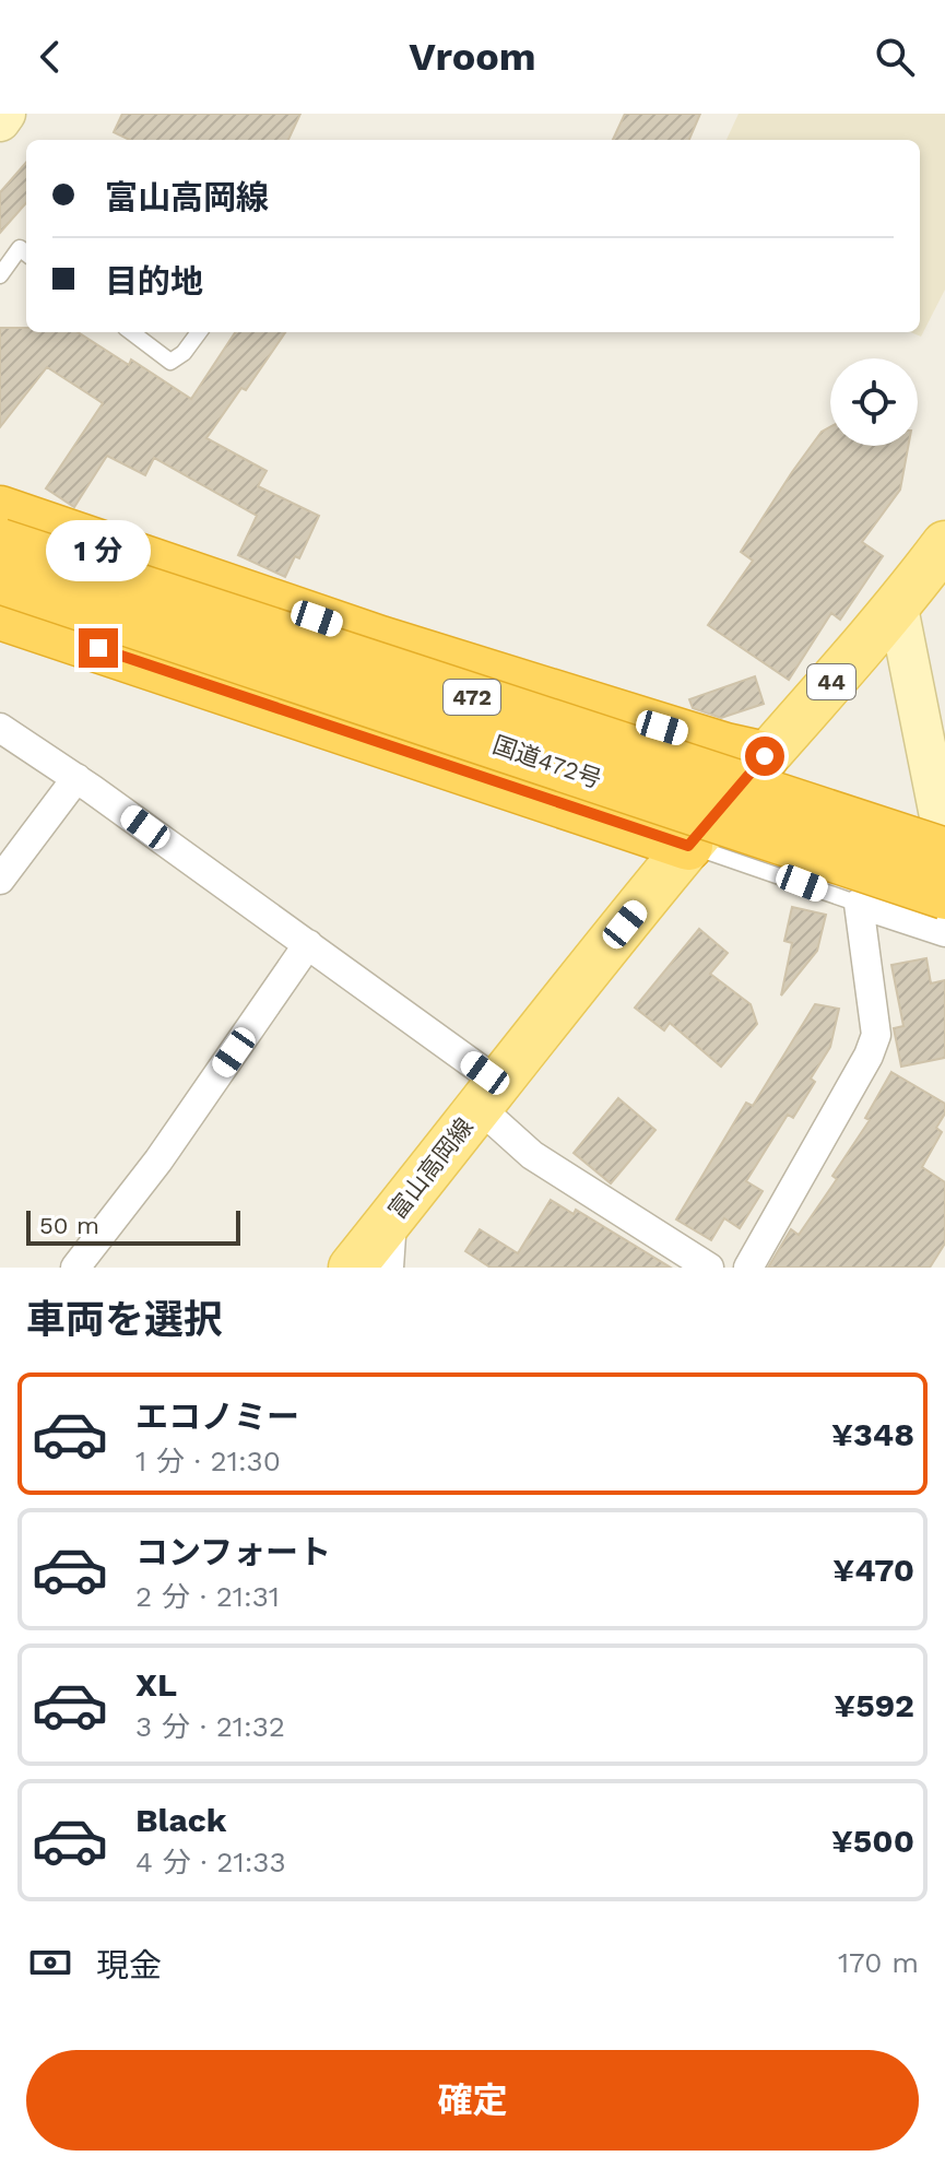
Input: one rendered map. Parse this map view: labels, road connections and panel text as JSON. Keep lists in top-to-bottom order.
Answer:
{
  "streets": {
    "highway": ["472", "国道472号"],
    "main road": ["44", "富山高岡線"]
  },
  "scale_bar": "50 m",
  "page": {
    "header": "Vroom",
    "banner": ["富山高岡線", "目的地"],
    "bubble": "1 分",
    "scale": "50 m",
    "heading": "車両を選択",
    "list": [
      {
        "name": "エコノミー",
        "note": "1 分 · 21:30",
        "value": "¥348"
      },
      {
        "name": "コンフォート",
        "note": "2 分 · 21:31",
        "value": "¥470"
      },
      {
        "name": "XL",
        "note": "3 分 · 21:32",
        "value": "¥592"
      },
      {
        "name": "Black",
        "note": "4 分 · 21:33",
        "value": "¥500"
      }
    ],
    "pay": ["現金", "170 m"],
    "buttons": "確定"
  }
}
